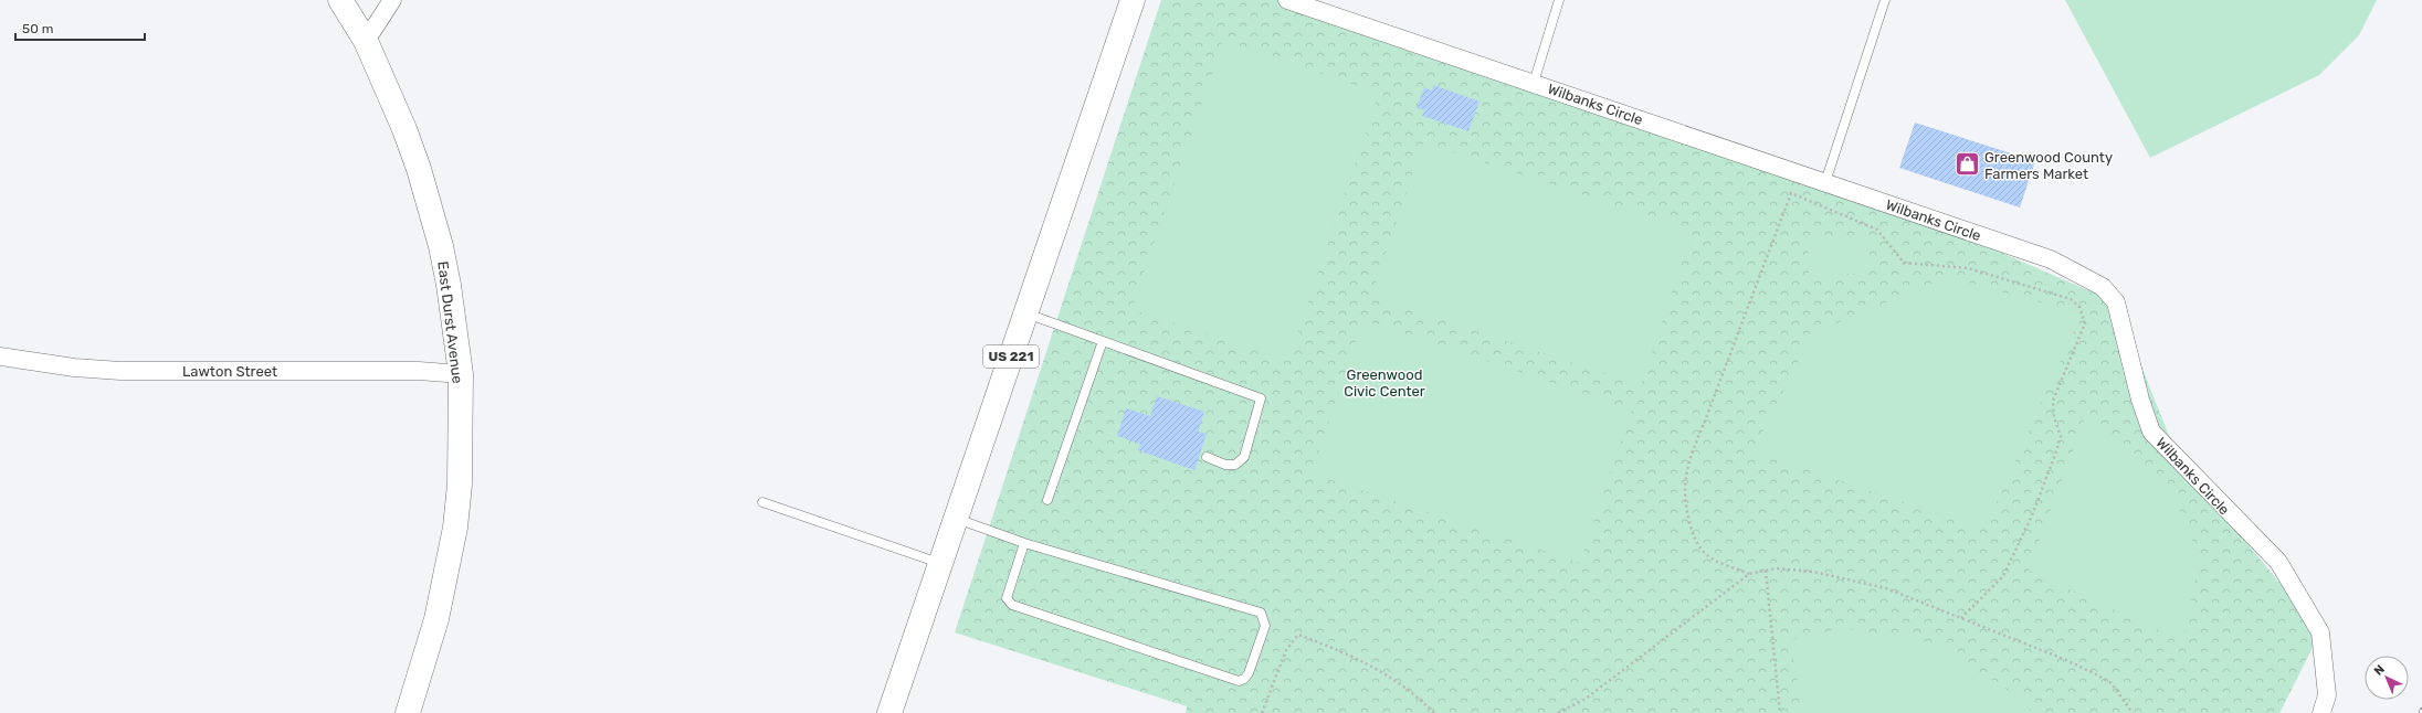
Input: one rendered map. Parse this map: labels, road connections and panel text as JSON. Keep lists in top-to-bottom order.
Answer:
{
  "streets": {
    "main road": ["East Durst Avenue", "US 221"],
    "street": ["Wilbanks Circle", "Lawton Street"]
  },
  "crossings": [
    ["East Durst Avenue", "Lawton Street"]
  ],
  "parks": ["Greenwood Civic Center"],
  "places": {
    "shop": ["Greenwood County Farmers Market"]
  },
  "scale_bar": "50 m",
  "north": "top left"
}
